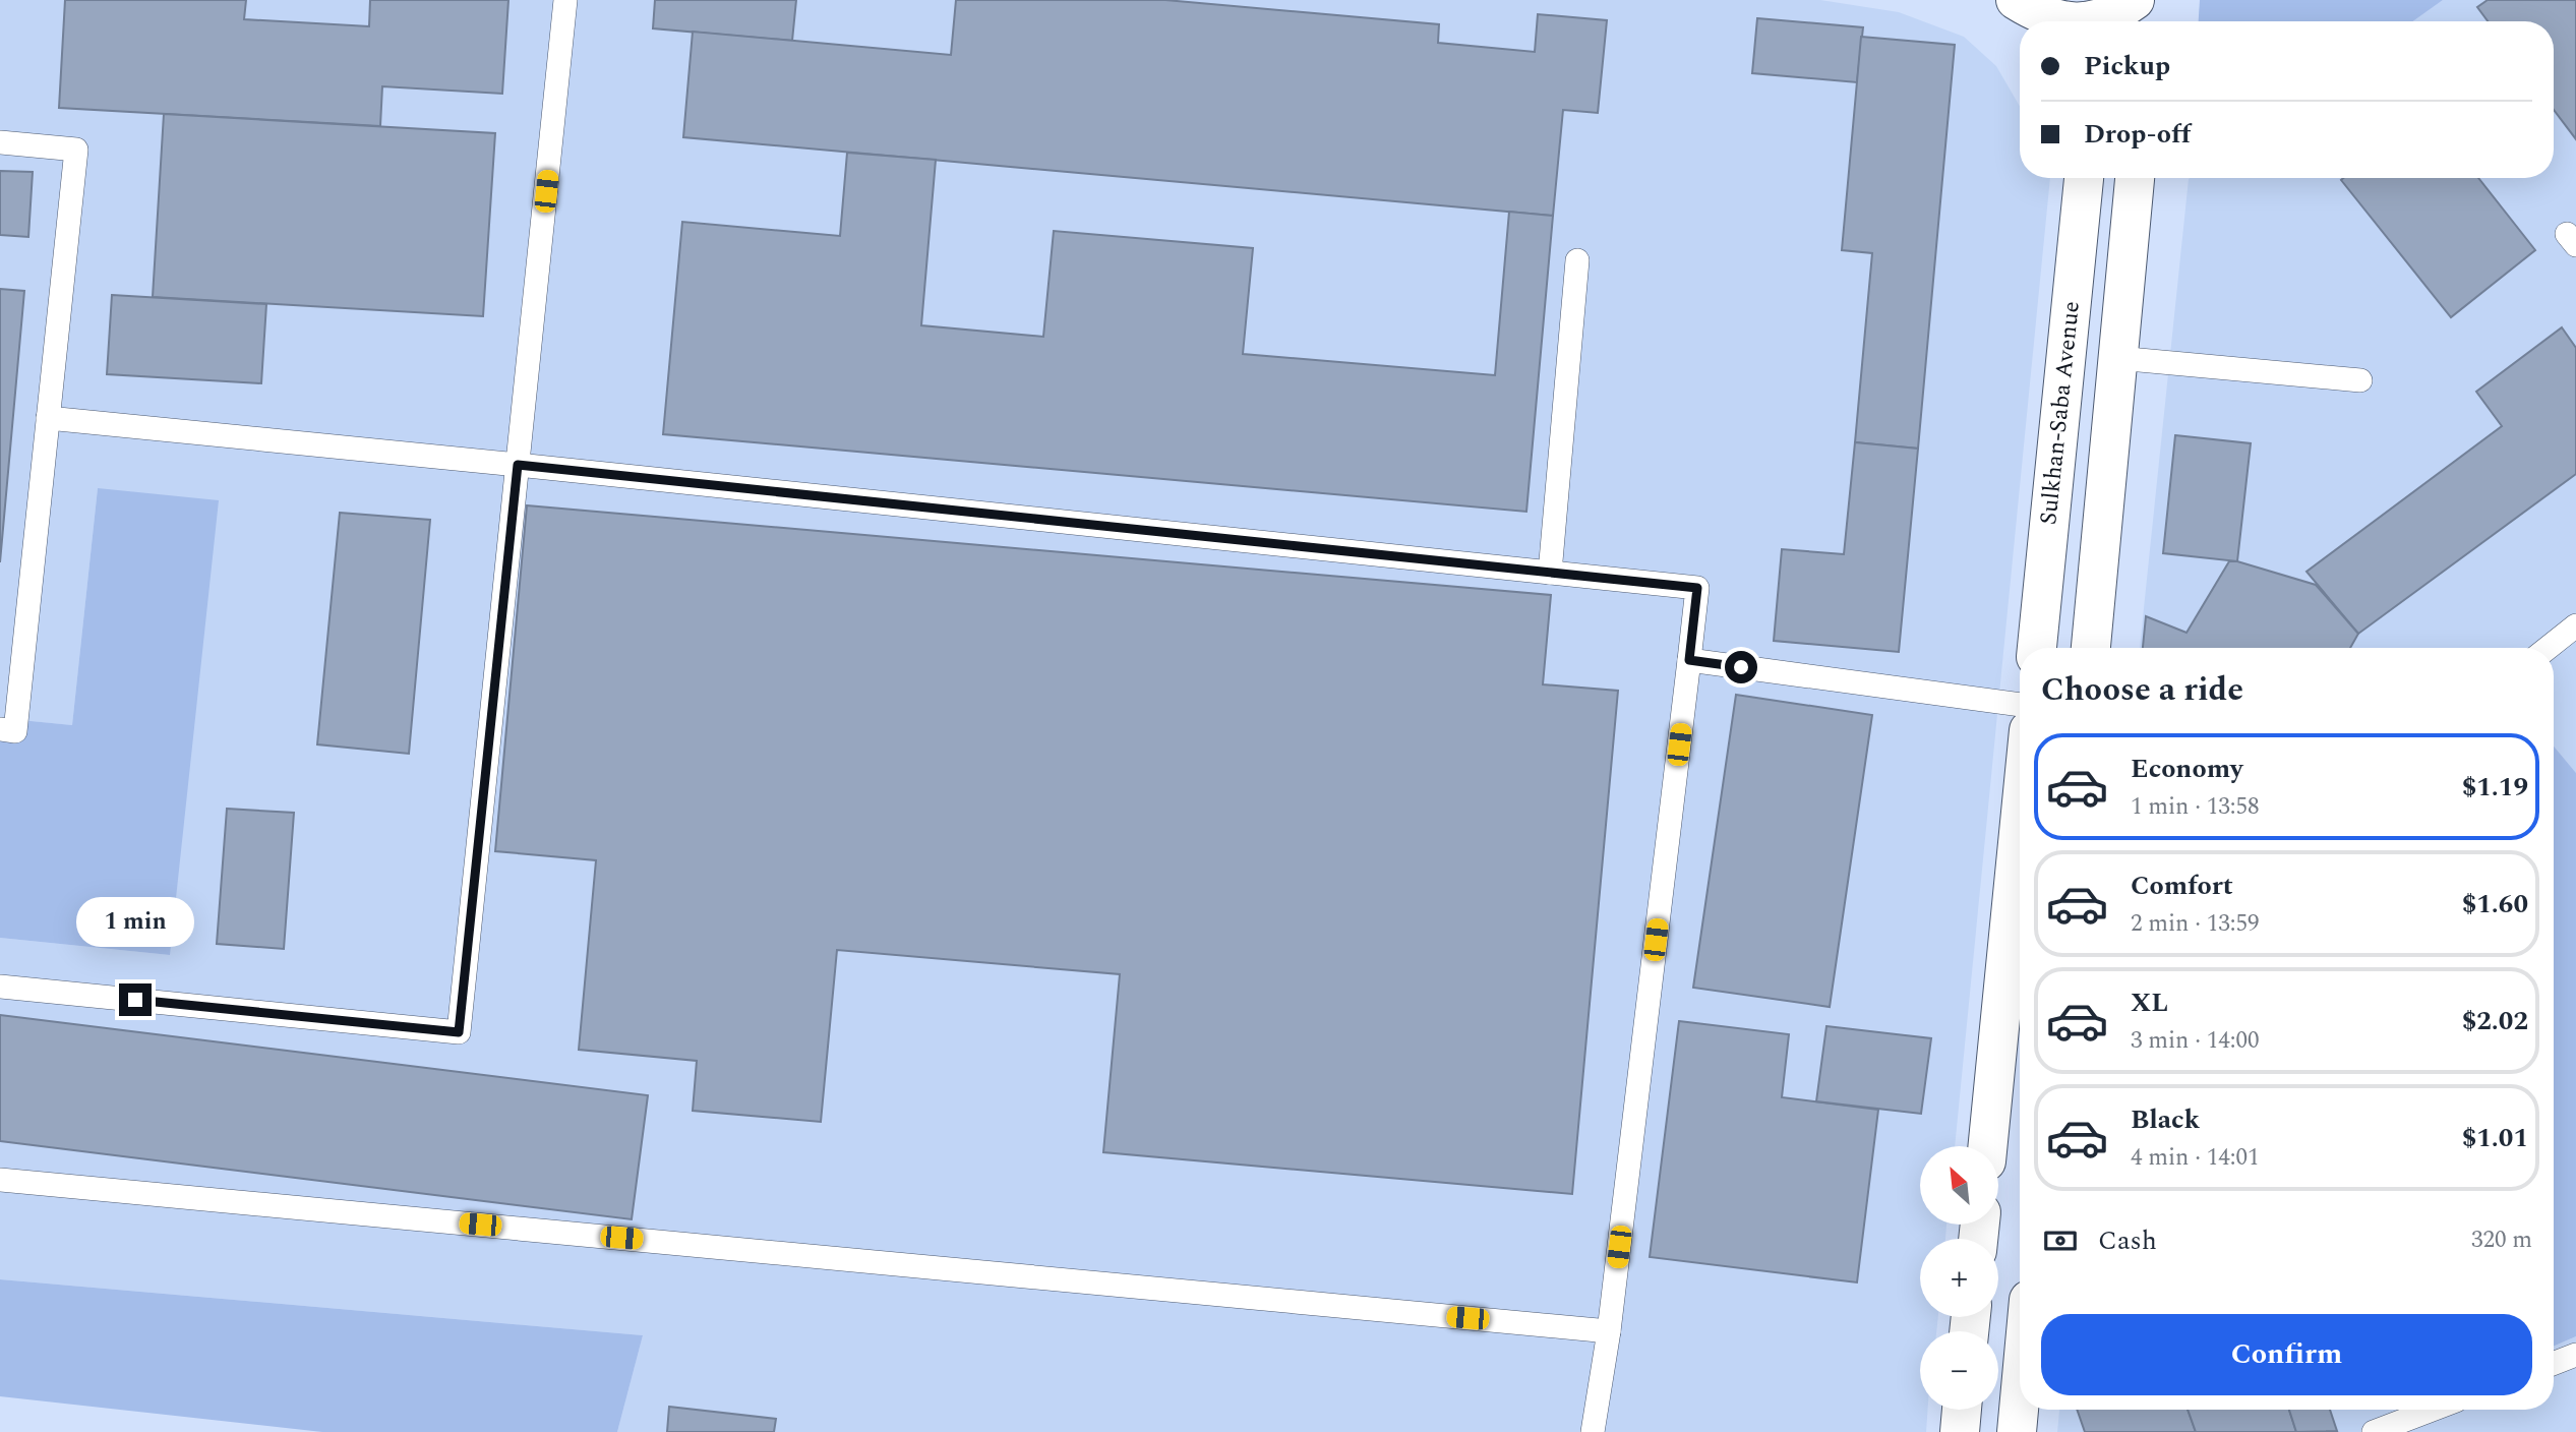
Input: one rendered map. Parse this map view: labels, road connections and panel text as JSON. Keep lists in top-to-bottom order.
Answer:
{
  "streets": {
    "main road": ["Sulkhan-Saba Avenue"]
  },
  "north": "top left",
  "page": {
    "banner": ["Pickup", "Drop-off"],
    "heading": "Choose a ride",
    "list": [
      {
        "name": "Economy",
        "note": "1 min · 13:58",
        "value": "$1.19"
      },
      {
        "name": "Comfort",
        "note": "2 min · 13:59",
        "value": "$1.60"
      },
      {
        "name": "XL",
        "note": "3 min · 14:00",
        "value": "$2.02"
      },
      {
        "name": "Black",
        "note": "4 min · 14:01",
        "value": "$1.01"
      }
    ],
    "bubble": "1 min",
    "map_buttons": ["+", "−"],
    "pay": ["Cash", "320 m"],
    "buttons": "Confirm"
  }
}
